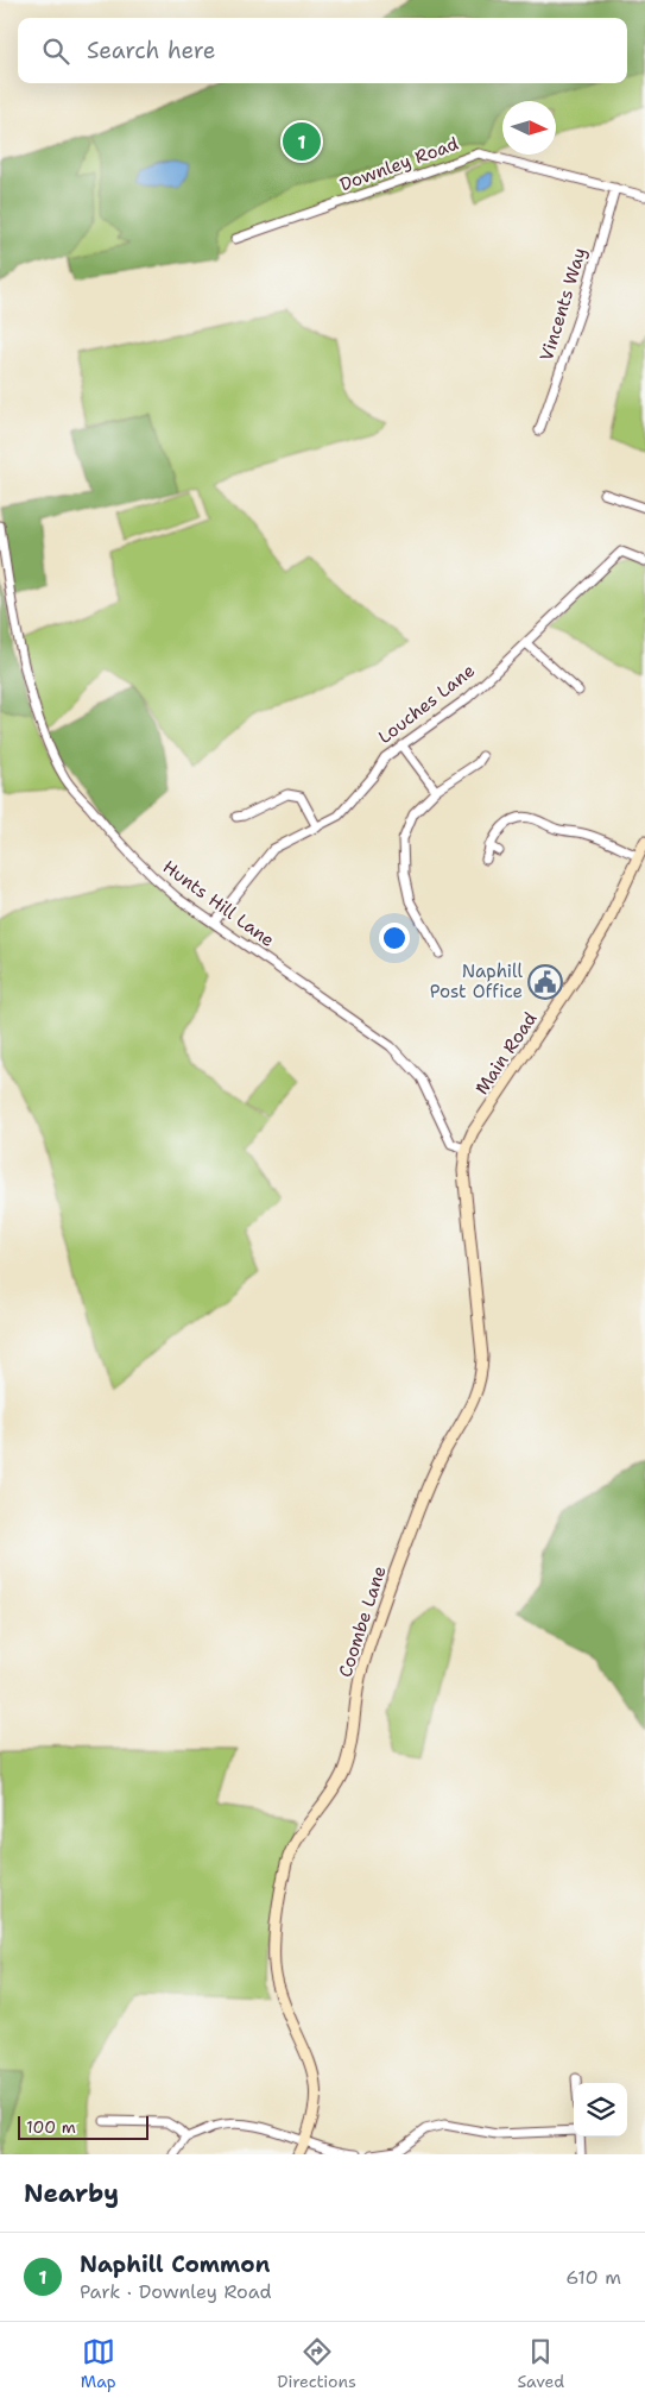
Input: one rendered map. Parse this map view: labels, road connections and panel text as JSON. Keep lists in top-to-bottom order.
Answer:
{
  "streets": {
    "street": [
      "Downley Road",
      "Vincents Way",
      "Louches Lane",
      "Hunts Hill Lane",
      "Main Road",
      "Coombe Lane"
    ]
  },
  "crossings": [
    ["Downley Road", "Vincents Way"],
    ["Louches Lane", "Hunts Hill Lane"],
    ["Hunts Hill Lane", "Main Road"],
    ["Hunts Hill Lane", "Coombe Lane"],
    ["Main Road", "Coombe Lane"]
  ],
  "places": {
    "public building": ["Naphill Post Office"]
  },
  "scale_bar": "100 m",
  "north": "right",
  "page": {
    "search": "Search here",
    "pins": "1",
    "scale": "100 m",
    "heading": "Nearby",
    "list": [
      {
        "mark": "1",
        "name": "Naphill Common",
        "note": "Park · Downley Road",
        "value": "610 m"
      }
    ],
    "nav": ["Map", "Directions", "Saved"]
  }
}
